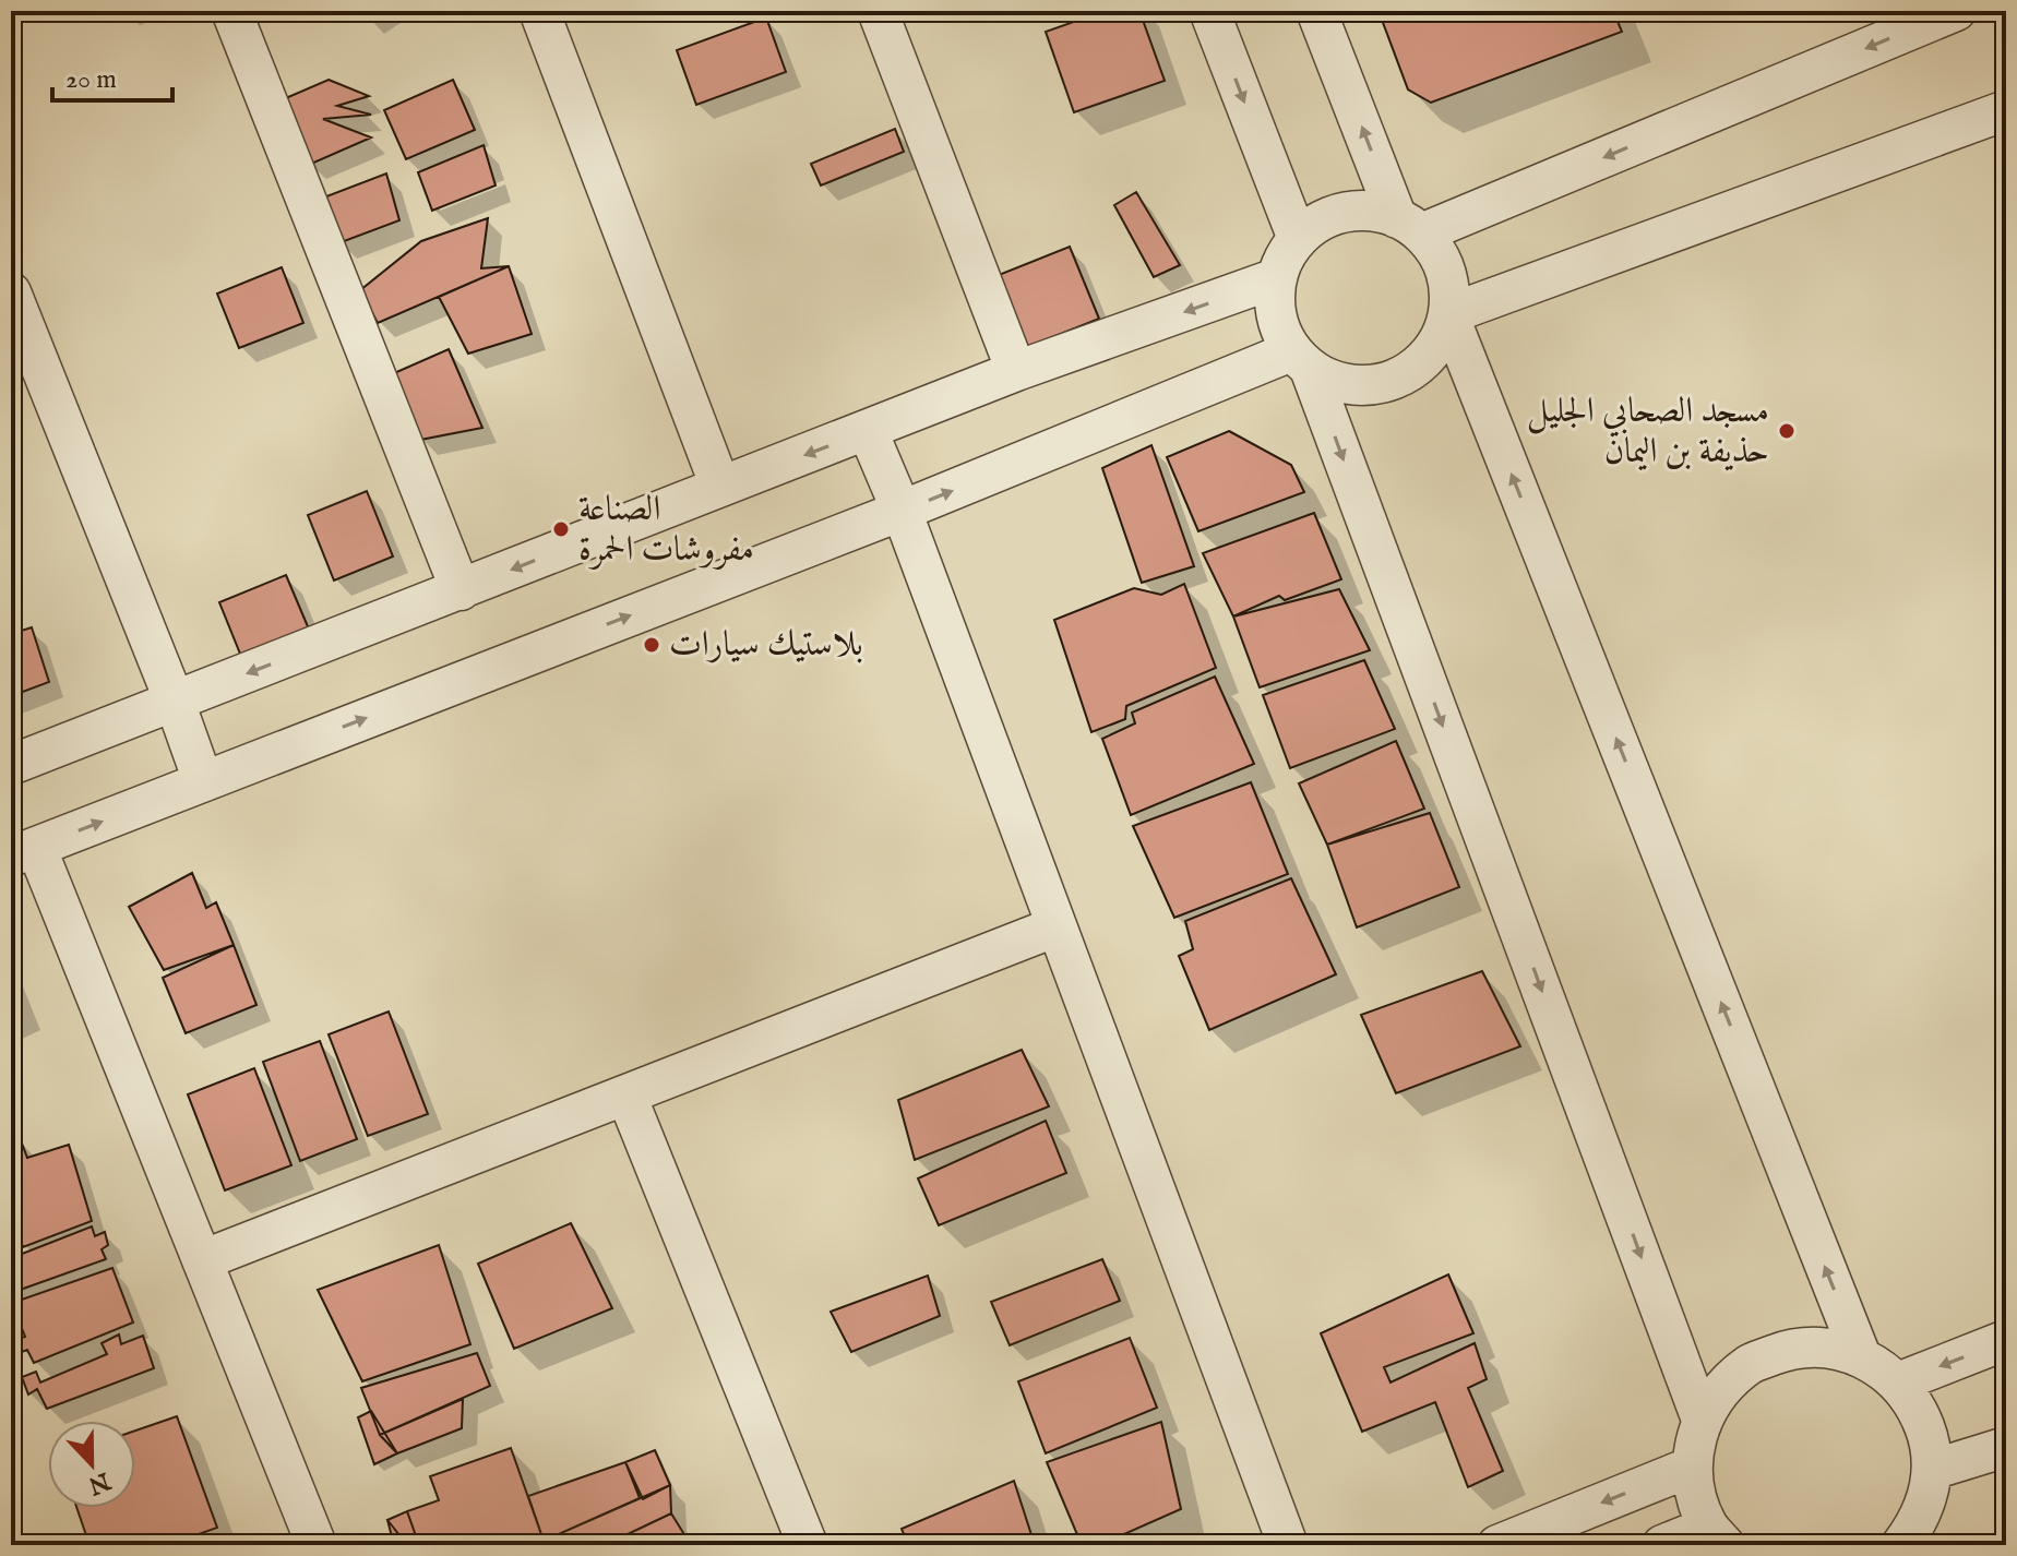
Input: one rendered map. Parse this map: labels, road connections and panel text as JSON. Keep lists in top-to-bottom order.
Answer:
{
  "places": ["مسجد الصحابي الجليل حذيفة بن اليمان", "الصناعة مفروشات الحمرة", "بلاستيك سيارات"],
  "scale_bar": "20 m",
  "north": "bottom"
}
